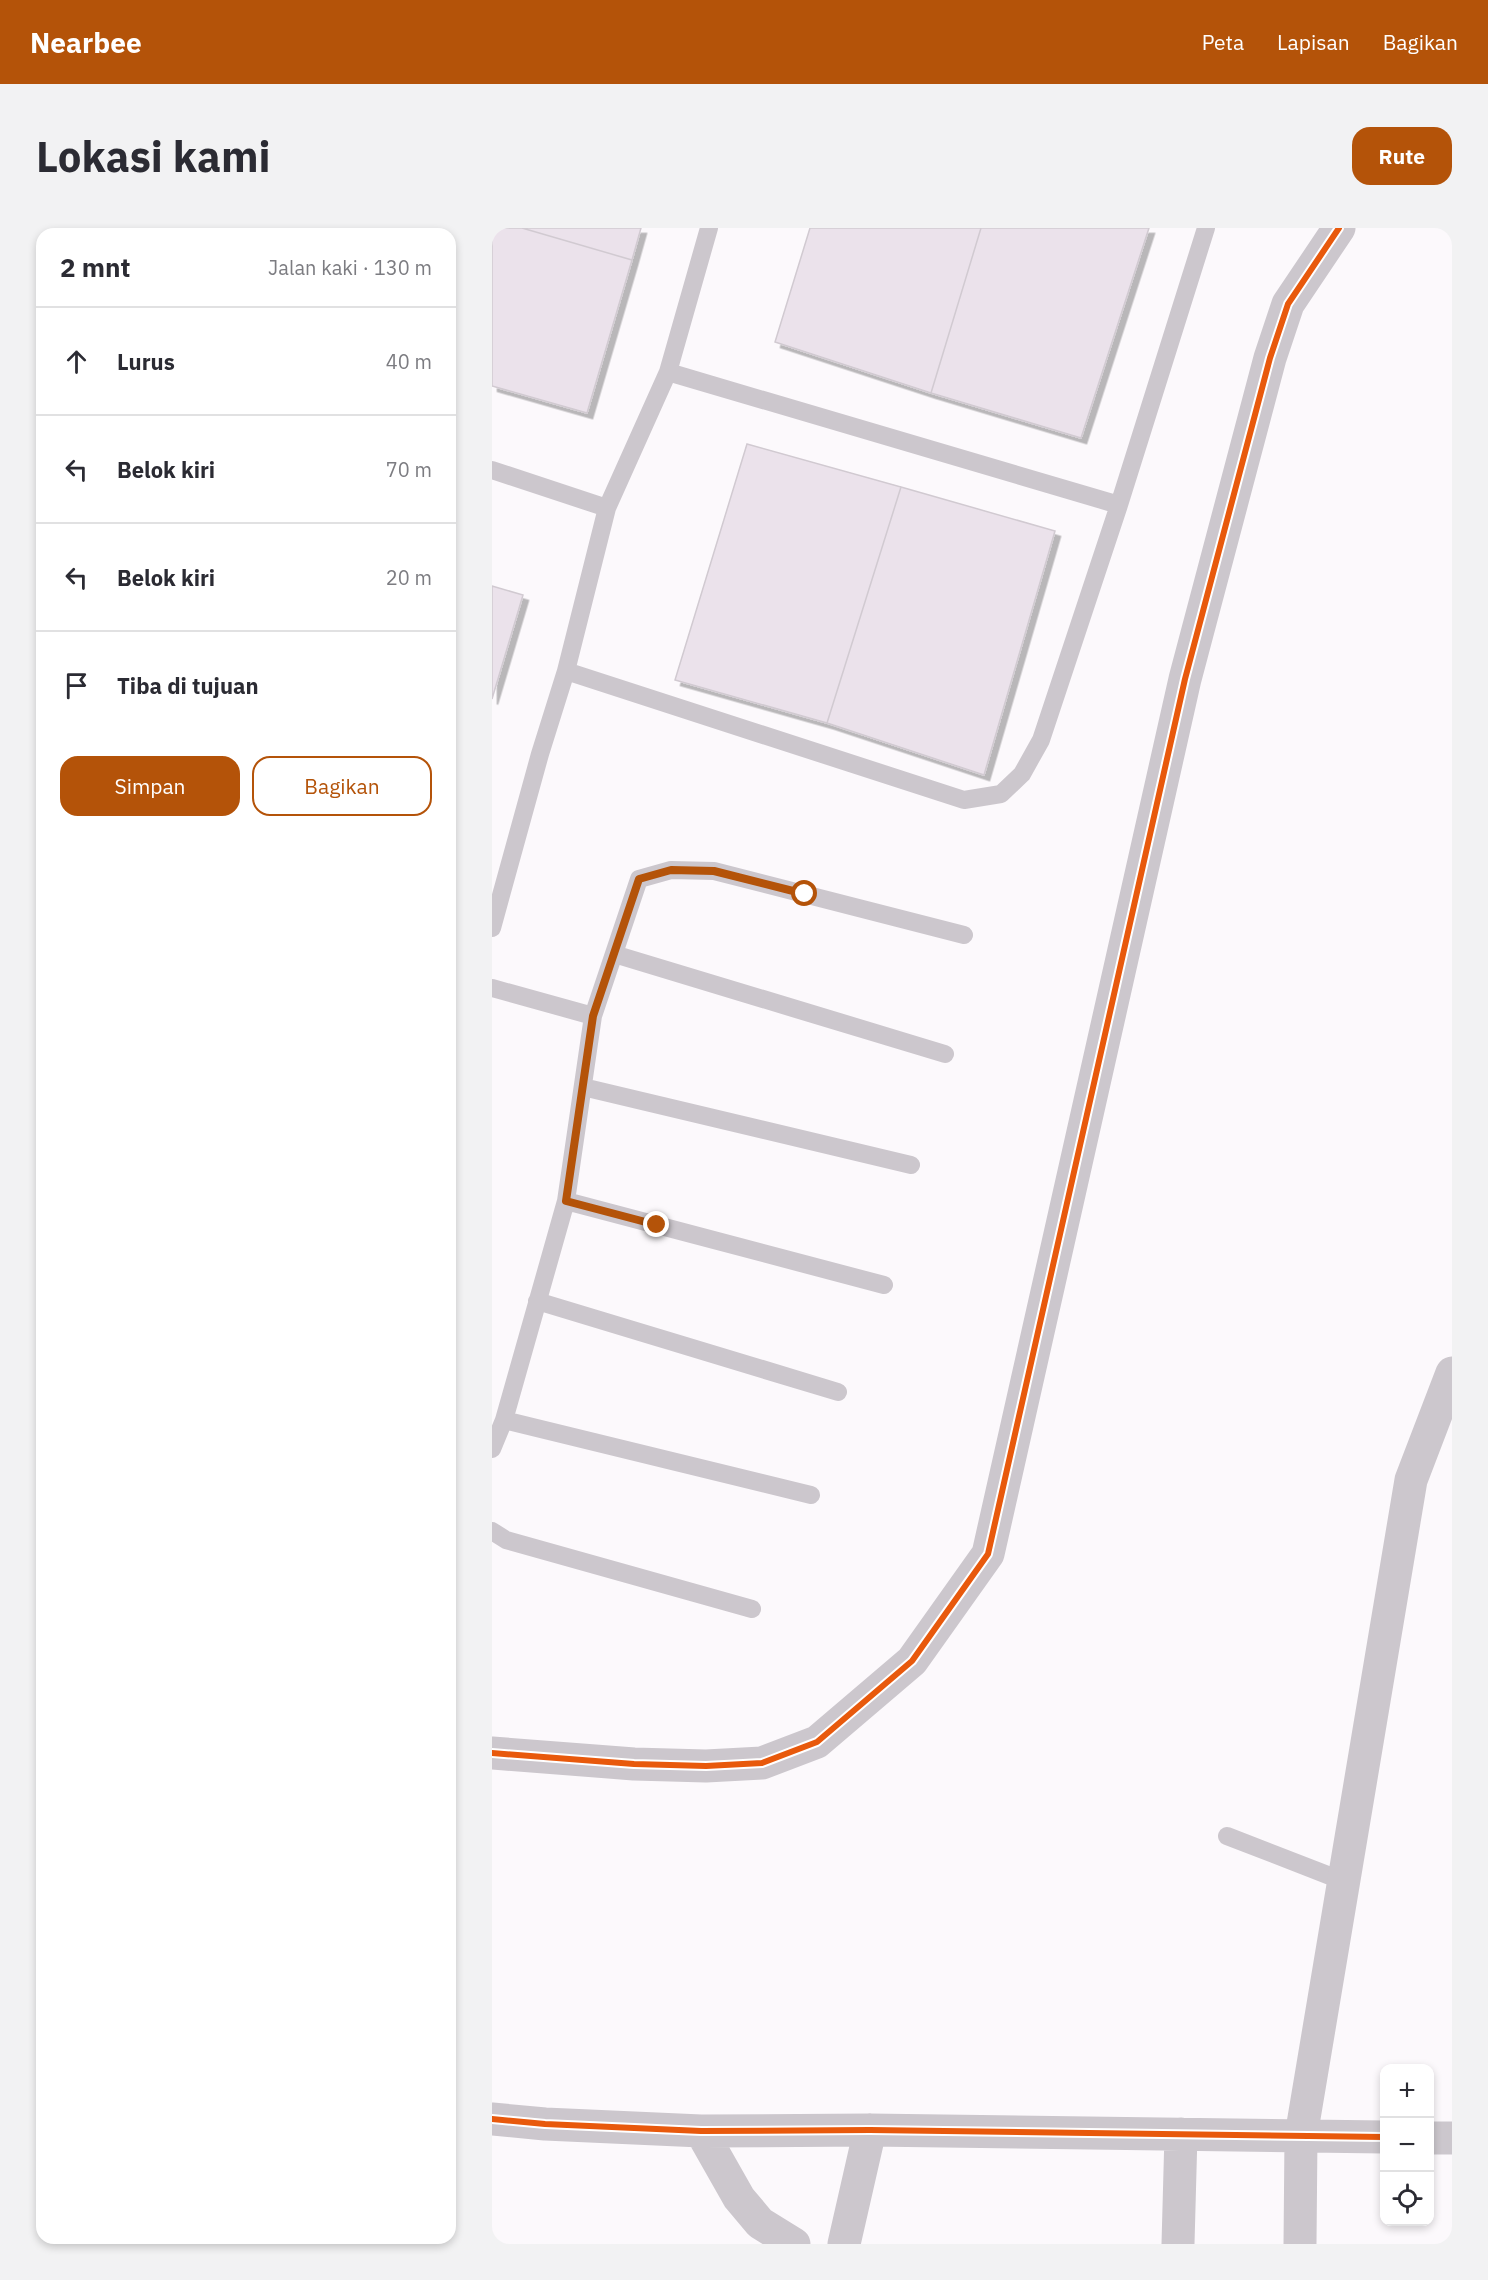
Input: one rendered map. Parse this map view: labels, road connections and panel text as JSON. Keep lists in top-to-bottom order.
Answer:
{
  "page": {
    "header": "Nearbee",
    "nav": ["Peta", "Lapisan", "Bagikan"],
    "buttons": [
      "Rute",
      ["Simpan", "Bagikan"]
    ],
    "title": "Lokasi kami",
    "heading": ["2 mnt", "Jalan kaki · 130 m"],
    "list": [
      ["Lurus", "40 m"],
      ["Belok kiri", "70 m"],
      ["Belok kiri", "20 m"],
      "Tiba di tujuan"
    ],
    "map_buttons": ["+", "−"]
  }
}
